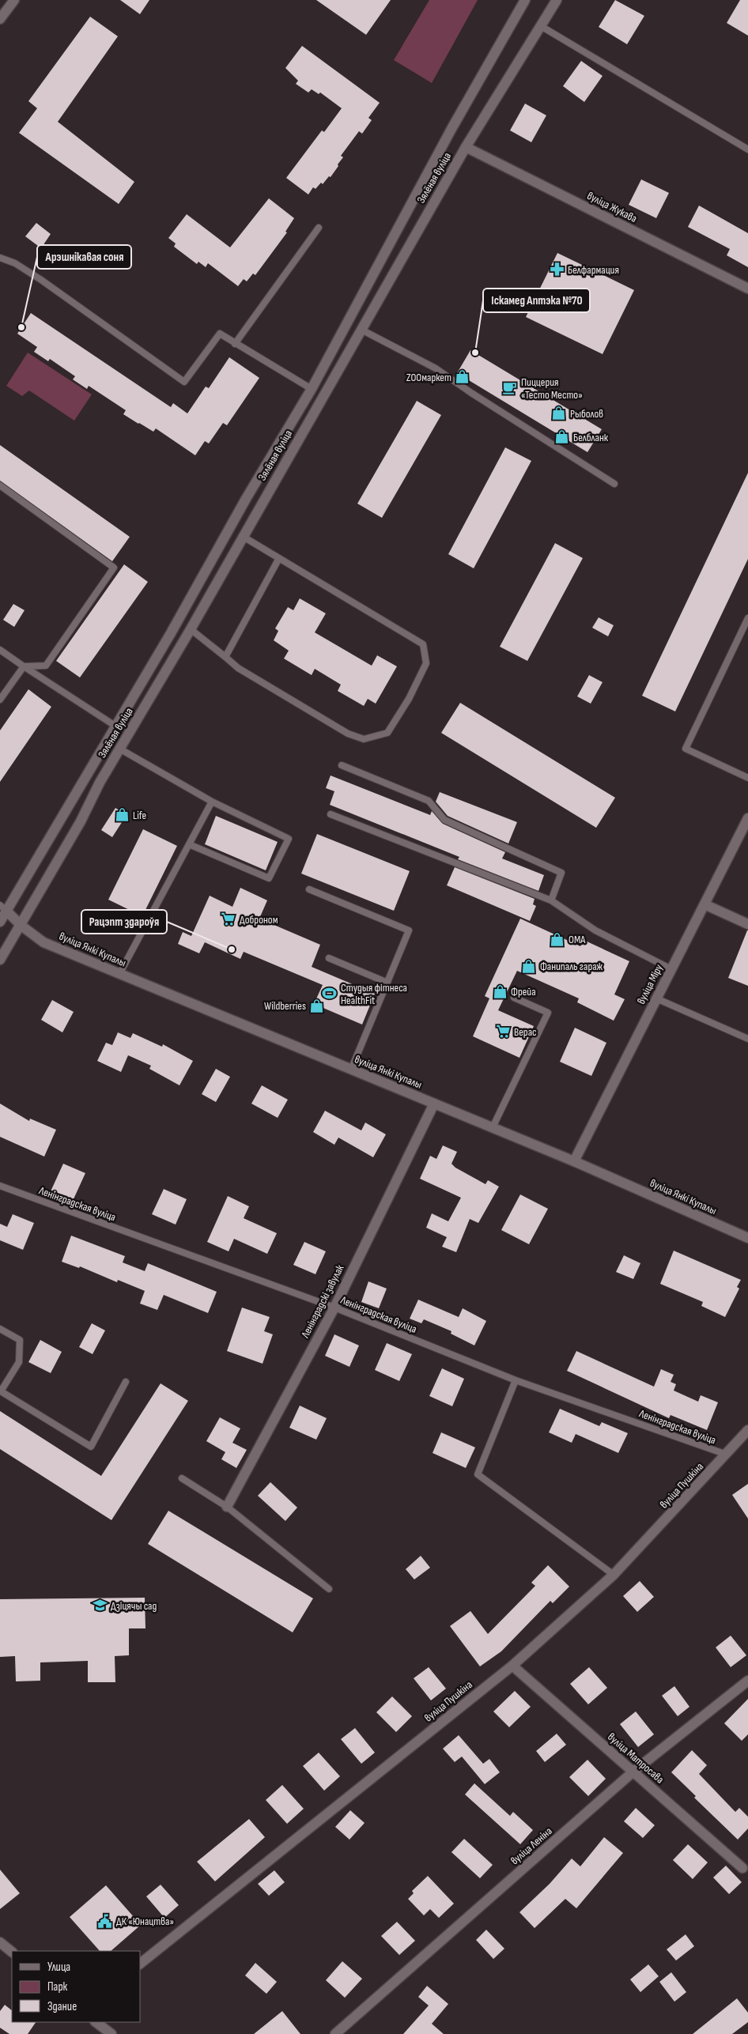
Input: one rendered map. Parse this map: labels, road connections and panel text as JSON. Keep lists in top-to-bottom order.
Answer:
{
  "streets": {
    "street": [
      "Зялёная вуліца",
      "вуліца Жукава",
      "вуліца Янкі Купалы",
      "вуліца Міру",
      "Ленінградскі завулак",
      "вуліца Пушкіна",
      "вуліца Матросава",
      "вуліца Леніна"
    ],
    "lane": ["Ленінградская вуліца"]
  },
  "crossings": [
    ["Зялёная вуліца", "вуліца Жукава"],
    ["Зялёная вуліца", "вуліца Янкі Купалы"],
    ["вуліца Янкі Купалы", "вуліца Міру"],
    ["вуліца Янкі Купалы", "Ленінградскі завулак"],
    ["Ленінградская вуліца", "Ленінградскі завулак"],
    ["Ленінградская вуліца", "вуліца Пушкіна"],
    ["вуліца Пушкіна", "вуліца Матросава"],
    ["вуліца Матросава", "вуліца Леніна"]
  ],
  "places": {
    "pharmacy": ["Белфармация"],
    "other": ["Арэшнікавая соня", "Іскамед Аптэка №70", "Рацэпт здароўя"],
    "shop": [
      "ZOOмаркет",
      "Рыболов",
      "Белбланк",
      "Life",
      "ОМА",
      "Фанипаль гараж",
      "Фрейа",
      "Wildberries"
    ],
    "cafe": ["Пиццерия «Тесто Место»"],
    "supermarket": ["Доброном", "Верас"],
    "sports": ["Студыя фітнеса HealthFit"],
    "school or university": ["Дзіцячы сад"],
    "public building": ["ДК «Юнацтва»"]
  },
  "legend": ["Улица", "Парк", "Здание"]
}
